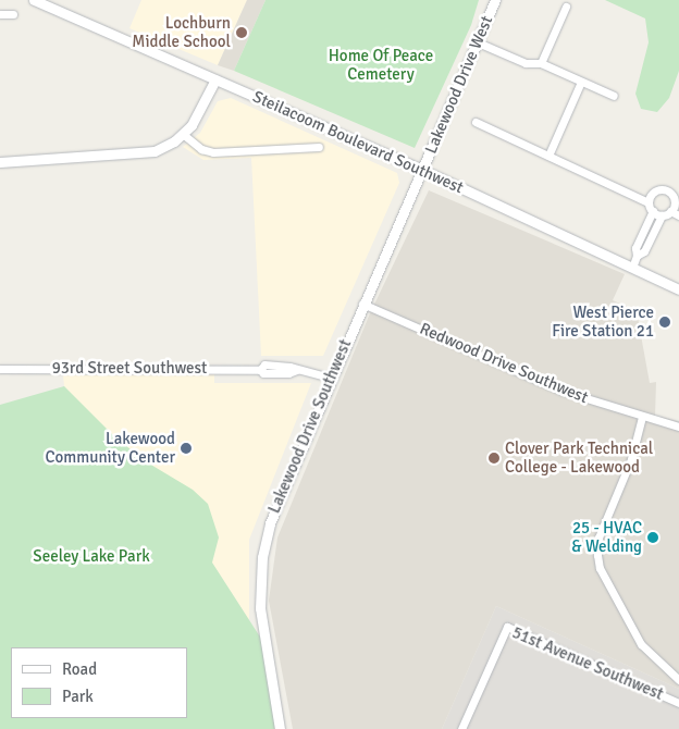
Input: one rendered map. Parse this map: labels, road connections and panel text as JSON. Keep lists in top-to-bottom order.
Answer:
{
  "streets": {
    "main road": ["Lakewood Drive West", "Steilacoom Boulevard Southwest", "Lakewood Drive Southwest"],
    "street": ["Redwood Drive Southwest", "93rd Street Southwest", "51st Avenue Southwest"]
  },
  "crossings": [
    ["Lakewood Drive West", "Steilacoom Boulevard Southwest"],
    ["Lakewood Drive West", "Lakewood Drive Southwest"],
    ["Steilacoom Boulevard Southwest", "Lakewood Drive Southwest"],
    ["Redwood Drive Southwest", "Lakewood Drive Southwest"],
    ["93rd Street Southwest", "Lakewood Drive Southwest"]
  ],
  "parks": ["Home Of Peace Cemetery", "Seeley Lake Park"],
  "places": [
    "Lochburn Middle School",
    "West Pierce Fire Station 21",
    "Lakewood Community Center",
    "Clover Park Technical College - Lakewood",
    "25 - HVAC & Welding"
  ],
  "legend": ["Road", "Park"]
}
